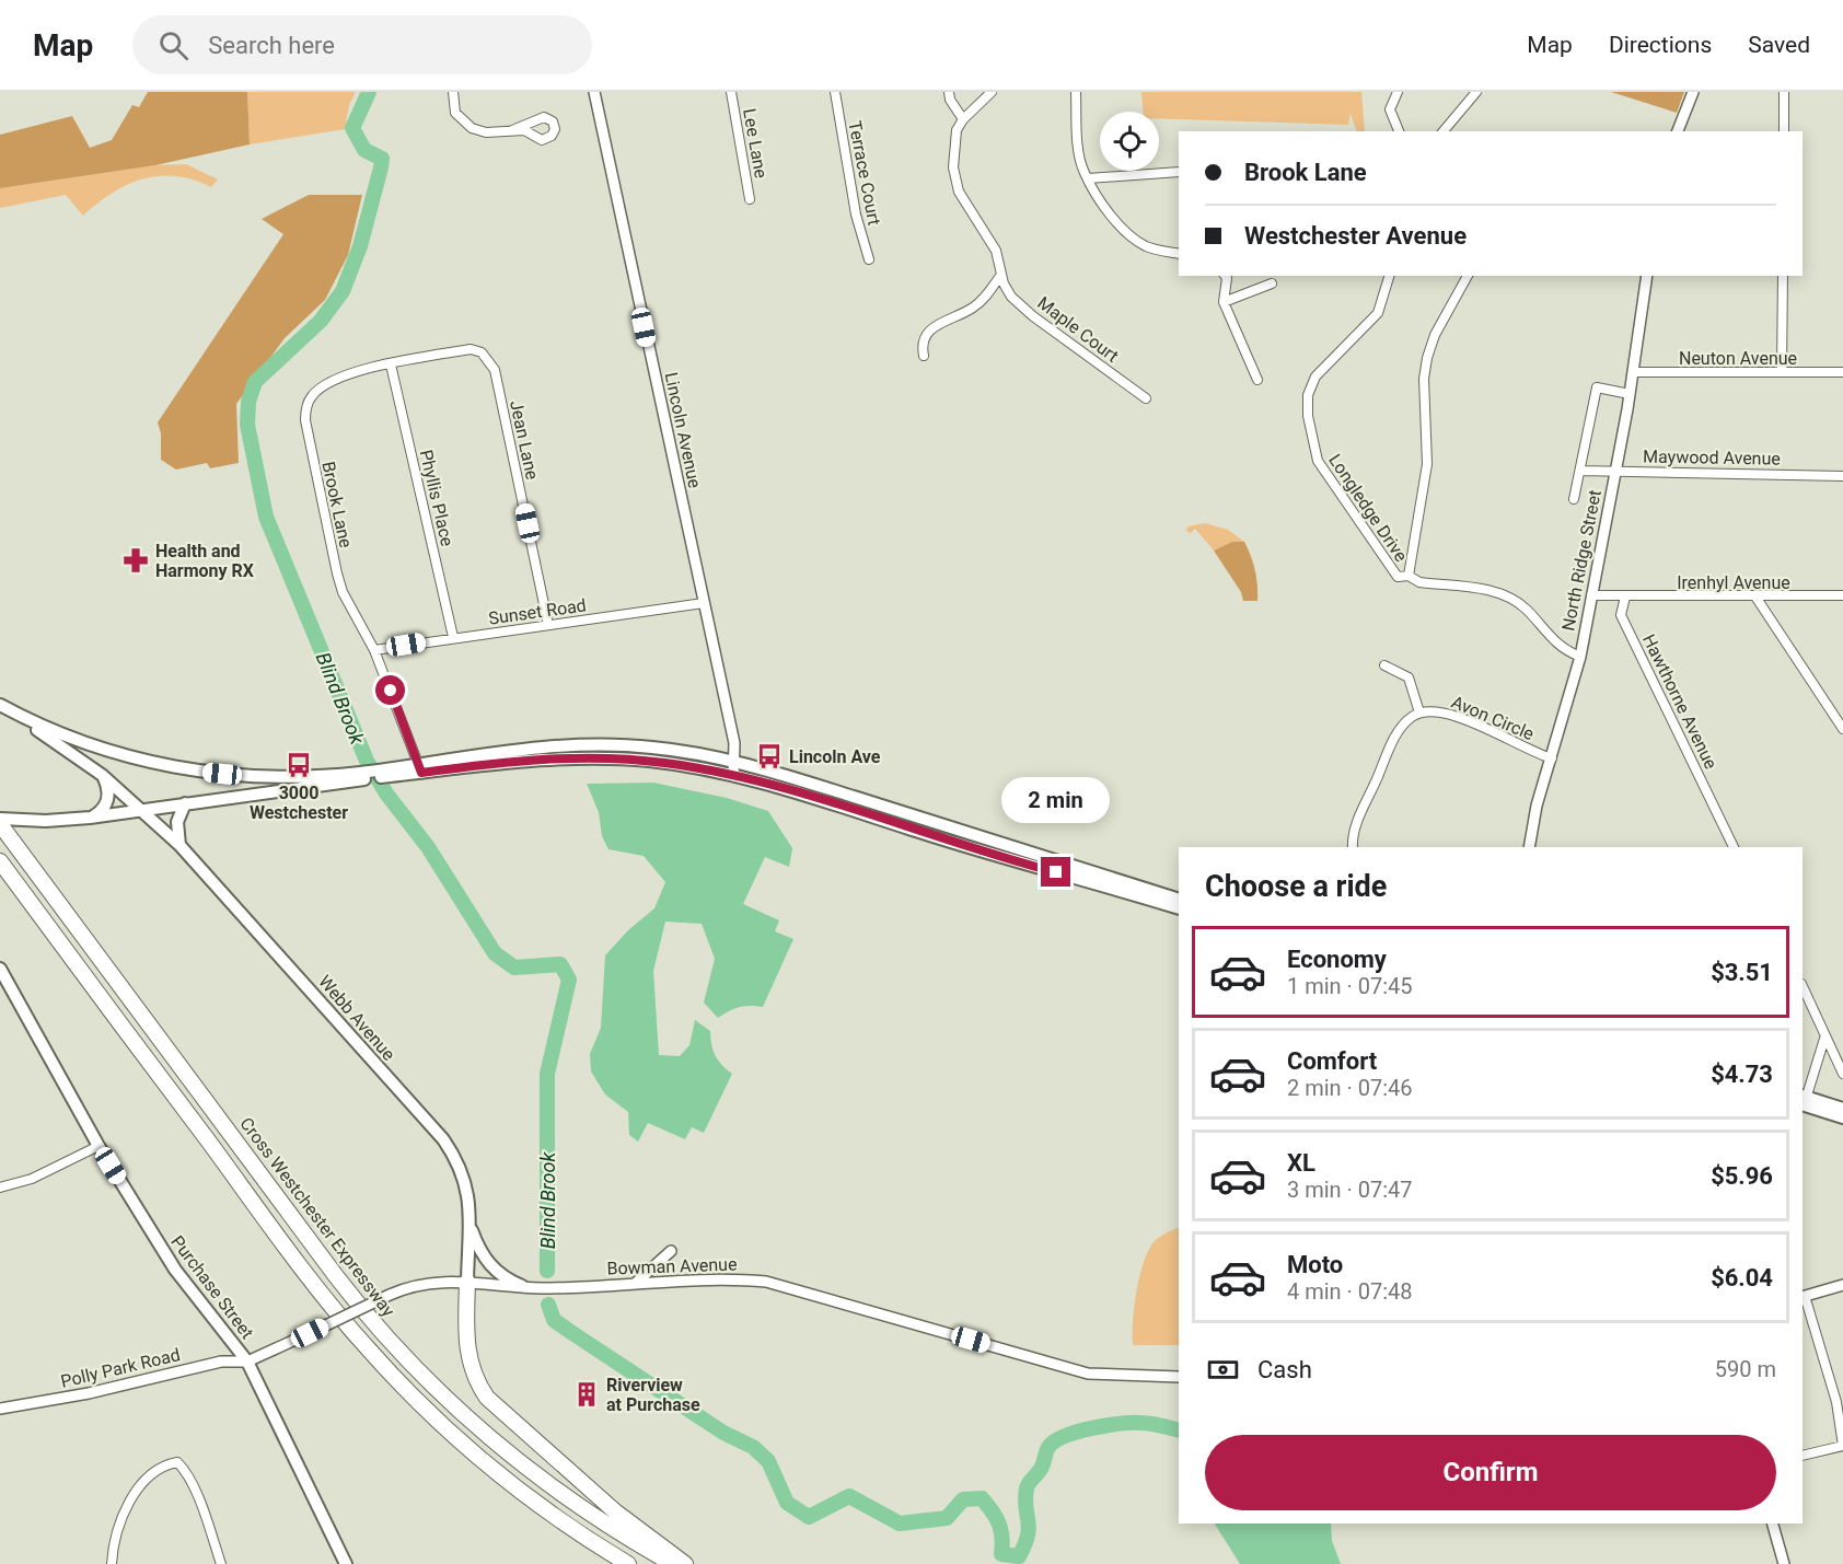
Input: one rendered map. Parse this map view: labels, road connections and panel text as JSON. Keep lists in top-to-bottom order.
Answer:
{
  "streets": {
    "highway": ["Cross Westchester Expressway"],
    "main road": ["Webb Avenue", "Purchase Street"],
    "street": [
      "Lee Lane",
      "Terrace Court",
      "Maple Court",
      "Neuton Avenue",
      "Lincoln Avenue",
      "Jean Lane",
      "Maywood Avenue",
      "Phyllis Place",
      "Brook Lane",
      "Longledge Drive",
      "North Ridge Street",
      "Irenhyl Avenue",
      "Sunset Road",
      "Hawthorne Avenue",
      "Avon Circle",
      "Bowman Avenue",
      "Polly Park Road"
    ]
  },
  "crossings": [
    ["Neuton Avenue", "North Ridge Street"],
    ["Lincoln Avenue", "Sunset Road"],
    ["Jean Lane", "Brook Lane"],
    ["Jean Lane", "Sunset Road"],
    ["Maywood Avenue", "North Ridge Street"],
    ["Phyllis Place", "Brook Lane"],
    ["Phyllis Place", "Sunset Road"],
    ["Brook Lane", "Sunset Road"],
    ["Longledge Drive", "North Ridge Street"],
    ["North Ridge Street", "Avon Circle"],
    ["Irenhyl Avenue", "Hawthorne Avenue"],
    ["Webb Avenue", "Bowman Avenue"],
    ["Bowman Avenue", "Purchase Street"],
    ["Bowman Avenue", "Polly Park Road"],
    ["Purchase Street", "Polly Park Road"]
  ],
  "water": ["Blind Brook"],
  "places": {
    "pharmacy": ["Health and Harmony RX"],
    "bus stop": ["Lincoln Ave", "3000 Westchester"],
    "building": ["Riverview at Purchase"]
  },
  "page": {
    "header": "Map",
    "search": "Search here",
    "nav": ["Map", "Directions", "Saved"],
    "banner": ["Brook Lane", "Westchester Avenue"],
    "bubble": "2 min",
    "heading": "Choose a ride",
    "list": [
      {
        "name": "Economy",
        "note": "1 min · 07:45",
        "value": "$3.51"
      },
      {
        "name": "Comfort",
        "note": "2 min · 07:46",
        "value": "$4.73"
      },
      {
        "name": "XL",
        "note": "3 min · 07:47",
        "value": "$5.96"
      },
      {
        "name": "Moto",
        "note": "4 min · 07:48",
        "value": "$6.04"
      }
    ],
    "pay": ["Cash", "590 m"],
    "buttons": "Confirm"
  }
}
